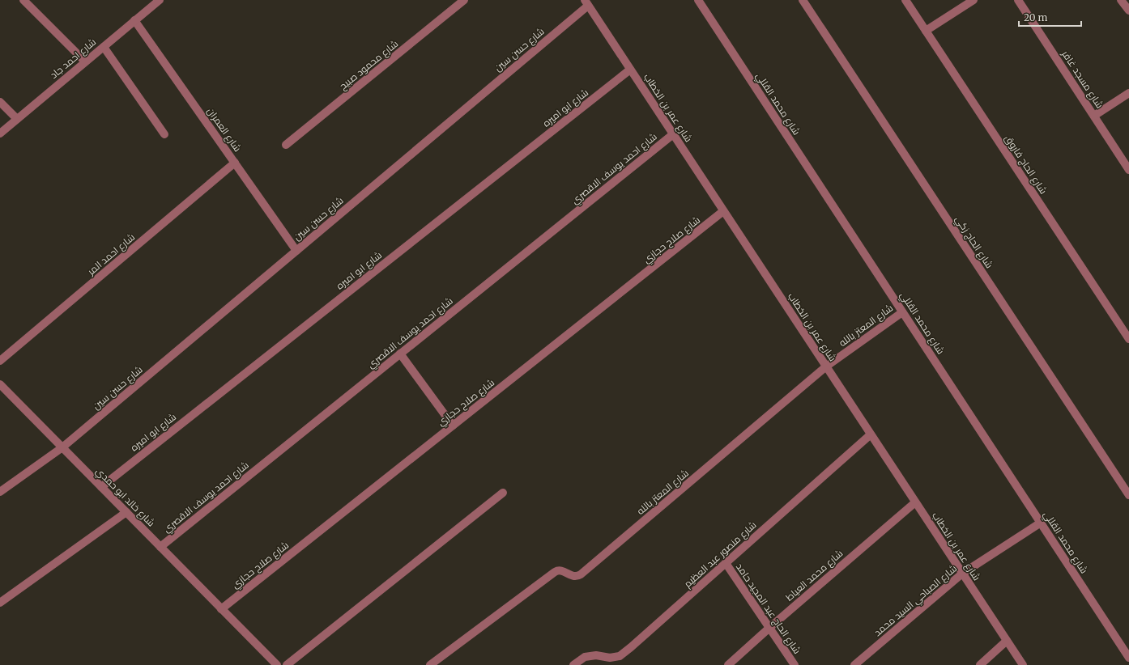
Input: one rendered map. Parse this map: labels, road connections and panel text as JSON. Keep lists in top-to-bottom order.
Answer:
{
  "streets": {
    "street": [
      "شارع حسن سين",
      "شارع احمد جاد",
      "شارع محمود صبيح",
      "شارع مسجد غافر",
      "شارع محمد القللي",
      "شارع ابو اميره",
      "شارع عمر بن الخطاب",
      "شارع العمران",
      "شارع الحاج فاروق",
      "شارع احمد يوسف الاقصري",
      "شارع صلاح حجازي",
      "شارع الحاج زكي",
      "شارع احمد المر",
      "شارع المعتز بالله",
      "شارع خالد ابو حمدي",
      "شارع منصور عبد العظيم",
      "شارع محمد العياط",
      "شارع الصباحي السيد محمد",
      "شارع الحاج عبد المجيد حامد"
    ]
  },
  "crossings": [
    ["شارع حسن سين", "شارع عمر بن الخطاب"],
    ["شارع حسن سين", "شارع العمران"],
    ["شارع حسن سين", "شارع خالد ابو حمدي"],
    ["شارع احمد جاد", "شارع العمران"],
    ["شارع محمد القللي", "شارع المعتز بالله"],
    ["شارع محمد القللي", "شارع الصباحي السيد محمد"],
    ["شارع ابو اميره", "شارع عمر بن الخطاب"],
    ["شارع ابو اميره", "شارع خالد ابو حمدي"],
    ["شارع عمر بن الخطاب", "شارع احمد يوسف الاقصري"],
    ["شارع عمر بن الخطاب", "شارع صلاح حجازي"],
    ["شارع عمر بن الخطاب", "شارع المعتز بالله"],
    ["شارع عمر بن الخطاب", "شارع منصور عبد العظيم"],
    ["شارع عمر بن الخطاب", "شارع محمد العياط"],
    ["شارع عمر بن الخطاب", "شارع الصباحي السيد محمد"],
    ["شارع العمران", "شارع احمد المر"],
    ["شارع احمد يوسف الاقصري", "شارع خالد ابو حمدي"],
    ["شارع صلاح حجازي", "شارع خالد ابو حمدي"],
    ["شارع منصور عبد العظيم", "شارع الحاج عبد المجيد حامد"],
    ["شارع محمد العياط", "شارع الحاج عبد المجيد حامد"]
  ],
  "scale_bar": "20 m"
}
